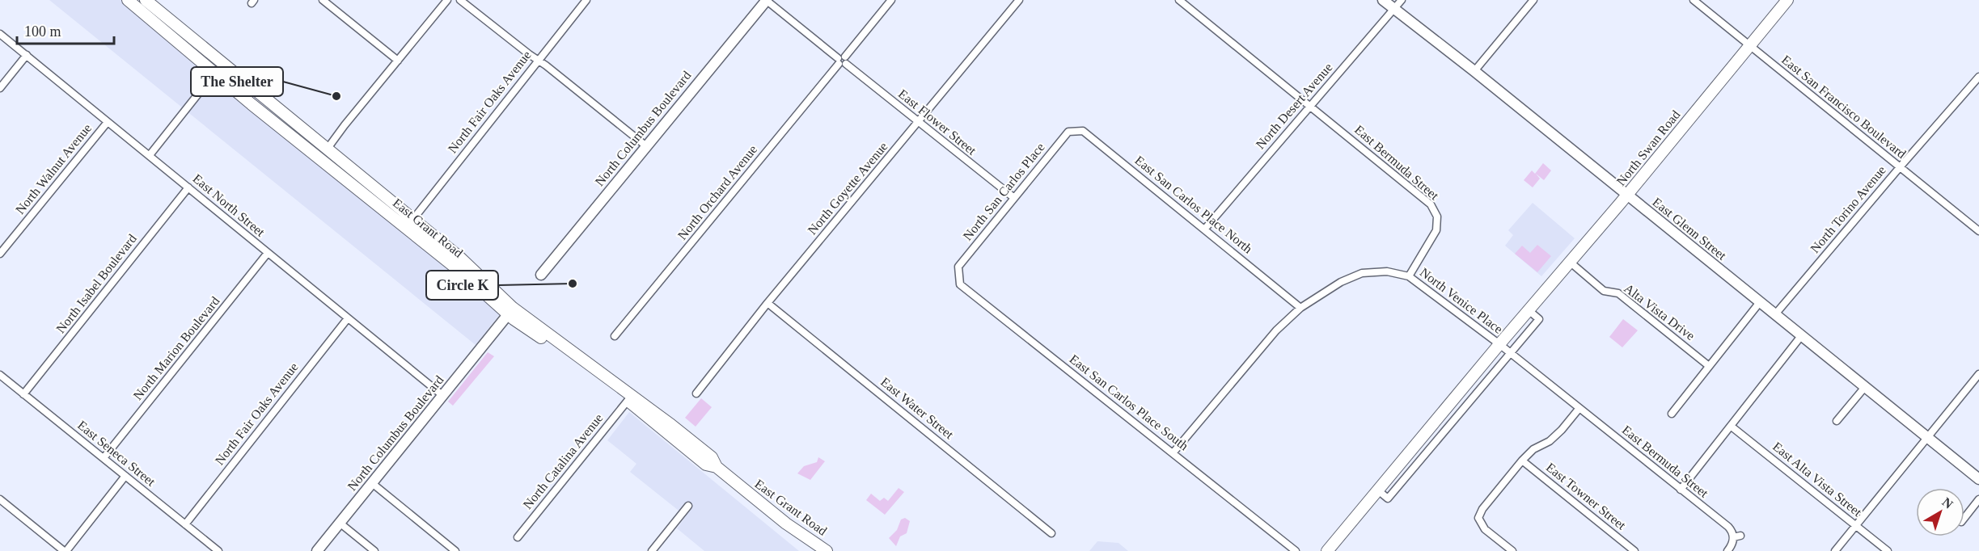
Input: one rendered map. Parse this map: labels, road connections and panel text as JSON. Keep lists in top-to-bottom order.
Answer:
{
  "streets": {
    "main road": ["North Swan Road", "East Grant Road"],
    "street": [
      "North Fair Oaks Avenue",
      "North Desert Avenue",
      "East San Francisco Boulevard",
      "East Flower Street",
      "North Columbus Boulevard",
      "East Bermuda Street",
      "North Walnut Avenue",
      "North Goyette Avenue",
      "North San Carlos Place",
      "North Orchard Avenue",
      "East San Carlos Place North",
      "East North Street",
      "North Torino Avenue",
      "East Glenn Street",
      "North Isabel Boulevard",
      "North Venice Place",
      "Alta Vista Drive",
      "North Marion Boulevard",
      "East San Carlos Place South",
      "East Water Street",
      "East Seneca Street",
      "North Catalina Avenue",
      "East Alta Vista Street",
      "East Towner Street"
    ]
  },
  "crossings": [
    ["North Fair Oaks Avenue", "East North Street"],
    ["North Fair Oaks Avenue", "East Grant Road"],
    ["North Fair Oaks Avenue", "East Seneca Street"],
    ["North Desert Avenue", "East Bermuda Street"],
    ["North Desert Avenue", "East San Carlos Place North"],
    ["North Desert Avenue", "East Glenn Street"],
    ["East San Francisco Boulevard", "North Swan Road"],
    ["East San Francisco Boulevard", "North Torino Avenue"],
    ["East Flower Street", "North Columbus Boulevard"],
    ["East Flower Street", "North Goyette Avenue"],
    ["East Flower Street", "North San Carlos Place"],
    ["East Flower Street", "North Orchard Avenue"],
    ["North Columbus Boulevard", "East North Street"],
    ["North Columbus Boulevard", "East Grant Road"],
    ["North Swan Road", "East Bermuda Street"],
    ["North Swan Road", "East Glenn Street"],
    ["North Swan Road", "North Venice Place"],
    ["North Swan Road", "Alta Vista Drive"],
    ["East Bermuda Street", "North Venice Place"],
    ["North Walnut Avenue", "East North Street"],
    ["North Goyette Avenue", "East Water Street"],
    ["North San Carlos Place", "East San Carlos Place North"],
    ["North San Carlos Place", "East San Carlos Place South"],
    ["East North Street", "North Isabel Boulevard"],
    ["East North Street", "North Marion Boulevard"],
    ["North Torino Avenue", "East Glenn Street"],
    ["East Grant Road", "North Catalina Avenue"],
    ["North Isabel Boulevard", "East Seneca Street"],
    ["North Marion Boulevard", "East Seneca Street"]
  ],
  "places": ["The Shelter", "Circle K"],
  "scale_bar": "100 m",
  "north": "top right"
}
